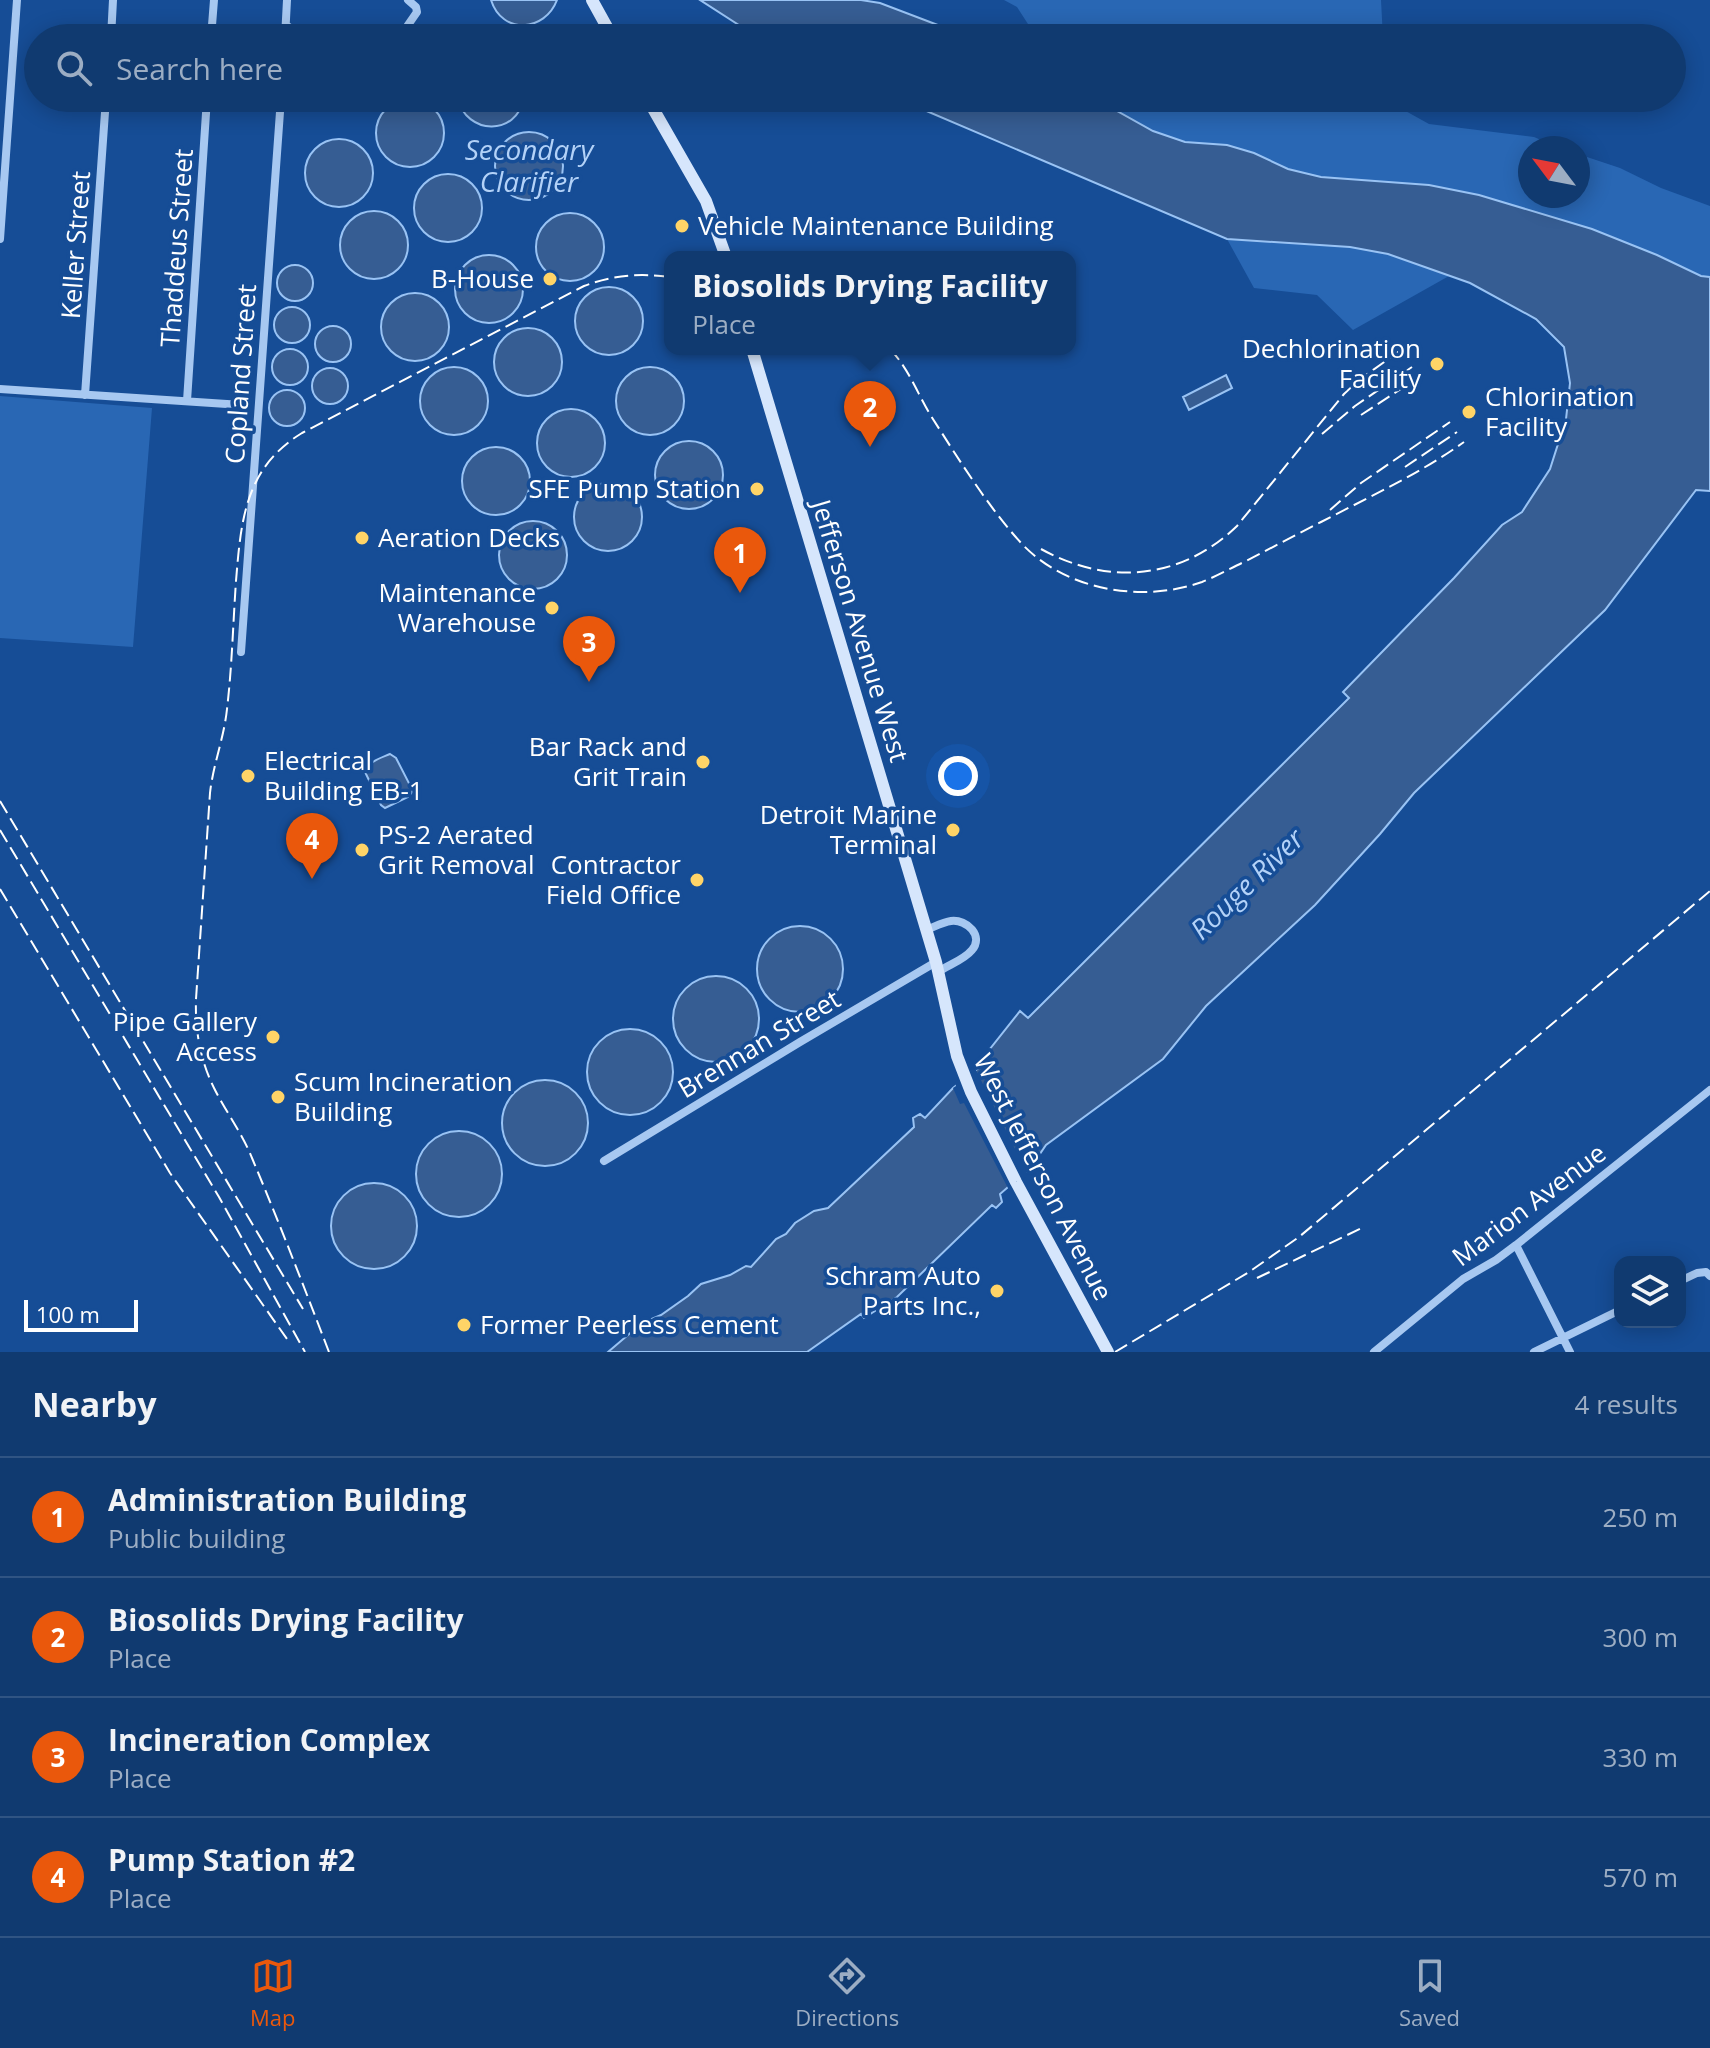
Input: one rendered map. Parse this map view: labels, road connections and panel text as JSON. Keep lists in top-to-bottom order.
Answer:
{
  "streets": {
    "main road": ["Jefferson Avenue West", "West Jefferson Avenue"],
    "street": [
      "Keller Street",
      "Thaddeus Street",
      "Copland Street",
      "Brennan Street",
      "Marion Avenue"
    ]
  },
  "crossings": [
    ["Jefferson Avenue West", "Brennan Street"],
    ["Jefferson Avenue West", "West Jefferson Avenue"],
    ["Brennan Street", "West Jefferson Avenue"]
  ],
  "water": ["Secondary Clarifier", "Rouge River"],
  "places": [
    "Vehicle Maintenance Building",
    "B-House",
    "Dechlorination Facility",
    "Chlorination Facility",
    "SFE Pump Station",
    "Aeration Decks",
    "Maintenance Warehouse",
    "Bar Rack and Grit Train",
    "Electrical Building EB-1",
    "Detroit Marine Terminal",
    "PS-2 Aerated Grit Removal",
    "Contractor Field Office",
    "Pipe Gallery Access",
    "Scum Incineration Building",
    "Schram Auto Parts Inc.,",
    "Former Peerless Cement"
  ],
  "scale_bar": "100 m",
  "north": "top left",
  "page": {
    "search": "Search here",
    "popup": ["Biosolids Drying Facility", "Place"],
    "pins": [
      "2",
      "1",
      "3",
      "4"
    ],
    "scale": "100 m",
    "heading": ["Nearby", "4 results"],
    "list": [
      {
        "mark": "1",
        "name": "Administration Building",
        "note": "Public building",
        "value": "250 m"
      },
      {
        "mark": "2",
        "name": "Biosolids Drying Facility",
        "note": "Place",
        "value": "300 m"
      },
      {
        "mark": "3",
        "name": "Incineration Complex",
        "note": "Place",
        "value": "330 m"
      },
      {
        "mark": "4",
        "name": "Pump Station #2",
        "note": "Place",
        "value": "570 m"
      }
    ],
    "nav": ["Map", "Directions", "Saved"]
  }
}
